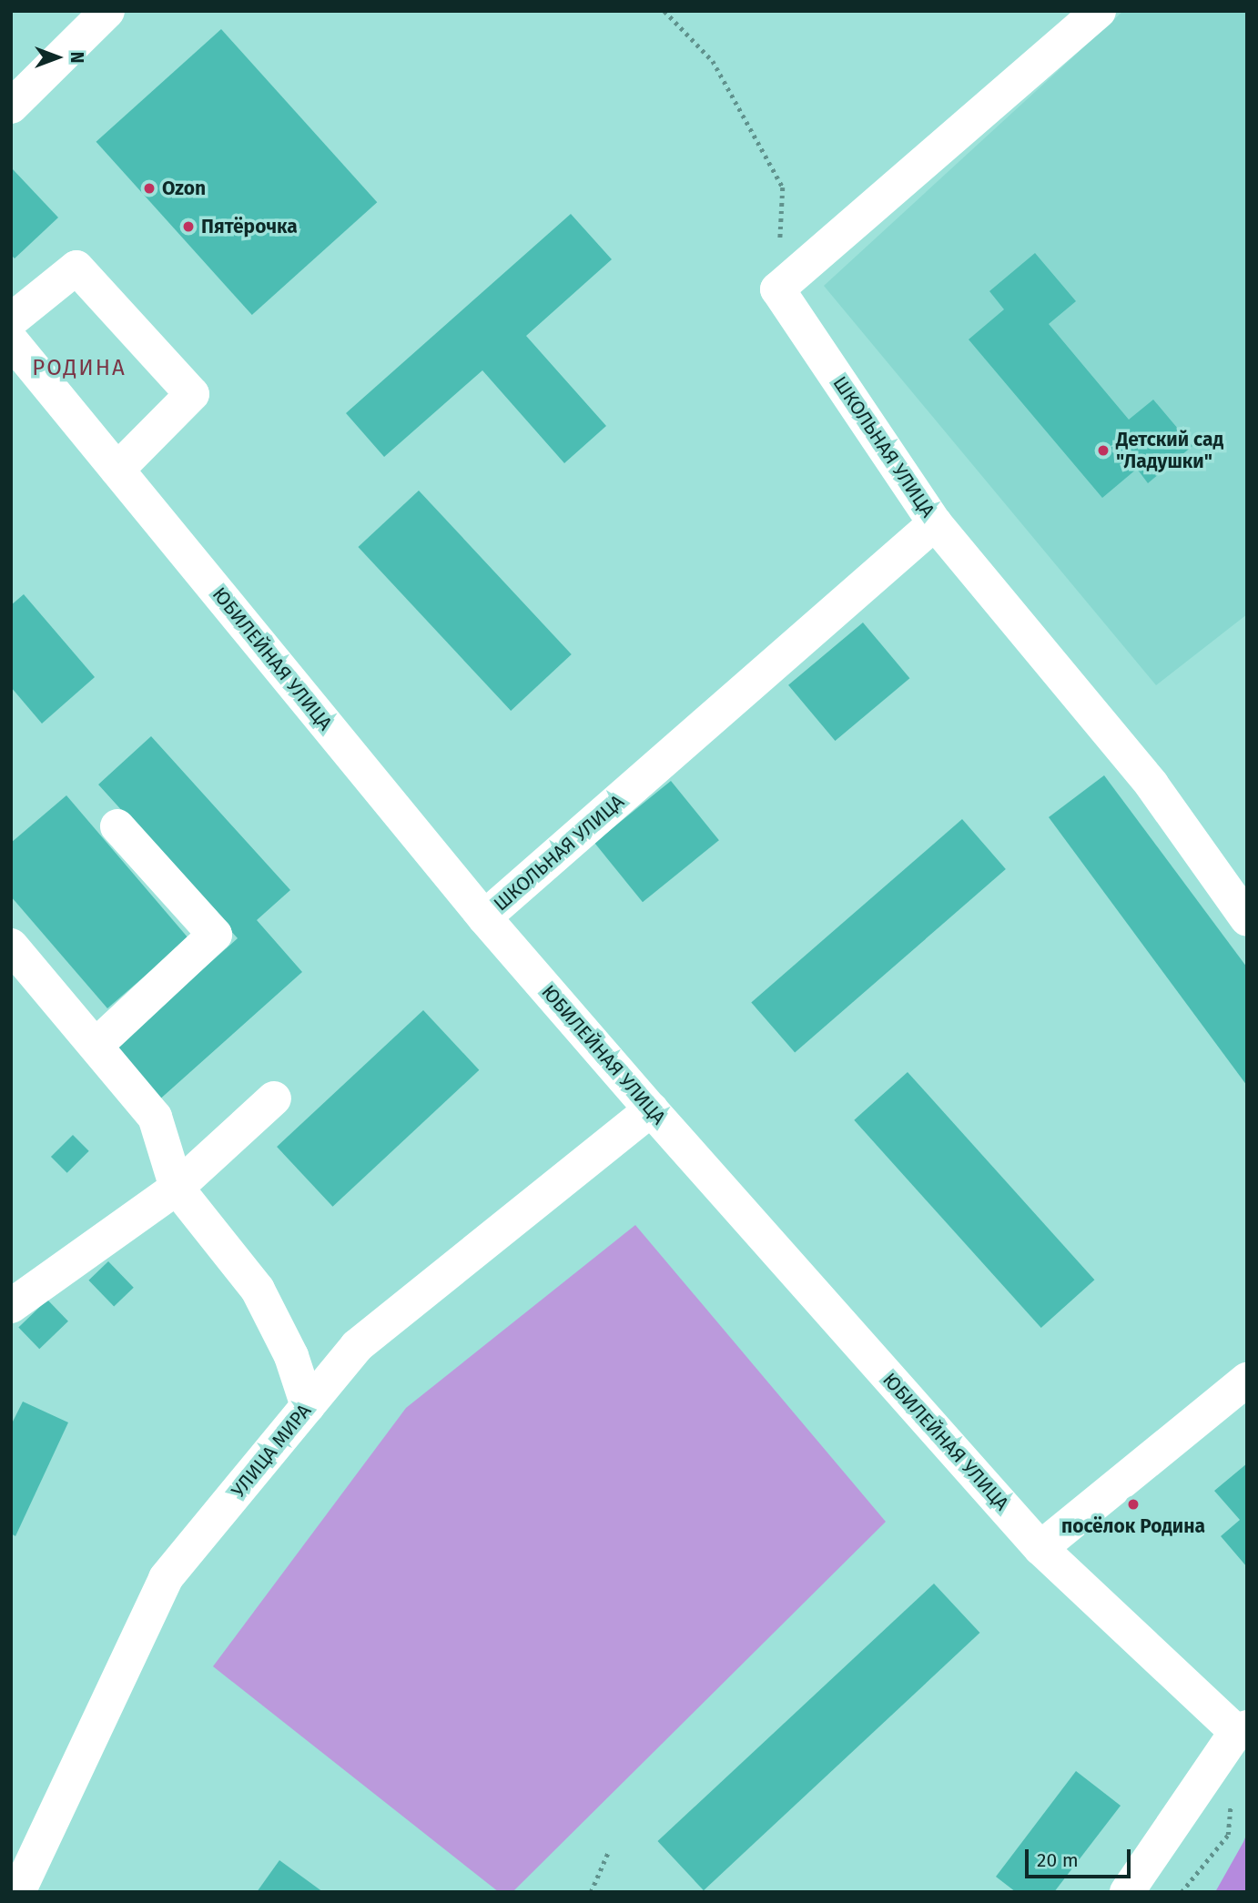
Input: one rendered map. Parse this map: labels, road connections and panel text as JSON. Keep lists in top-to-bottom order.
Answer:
{
  "streets": {
    "street": ["ШКОЛЬНАЯ УЛИЦА", "ЮБИЛЕЙНАЯ УЛИЦА", "УЛИЦА МИРА"]
  },
  "crossings": [
    ["ШКОЛЬНАЯ УЛИЦА", "ЮБИЛЕЙНАЯ УЛИЦА"],
    ["ЮБИЛЕЙНАЯ УЛИЦА", "УЛИЦА МИРА"]
  ],
  "districts": ["РОДИНА"],
  "places": [
    "Ozon",
    "Пятёрочка",
    "Детский сад \"Ладушки\"",
    "посёлок Родина"
  ],
  "scale_bar": "20 m",
  "north": "right"
}
